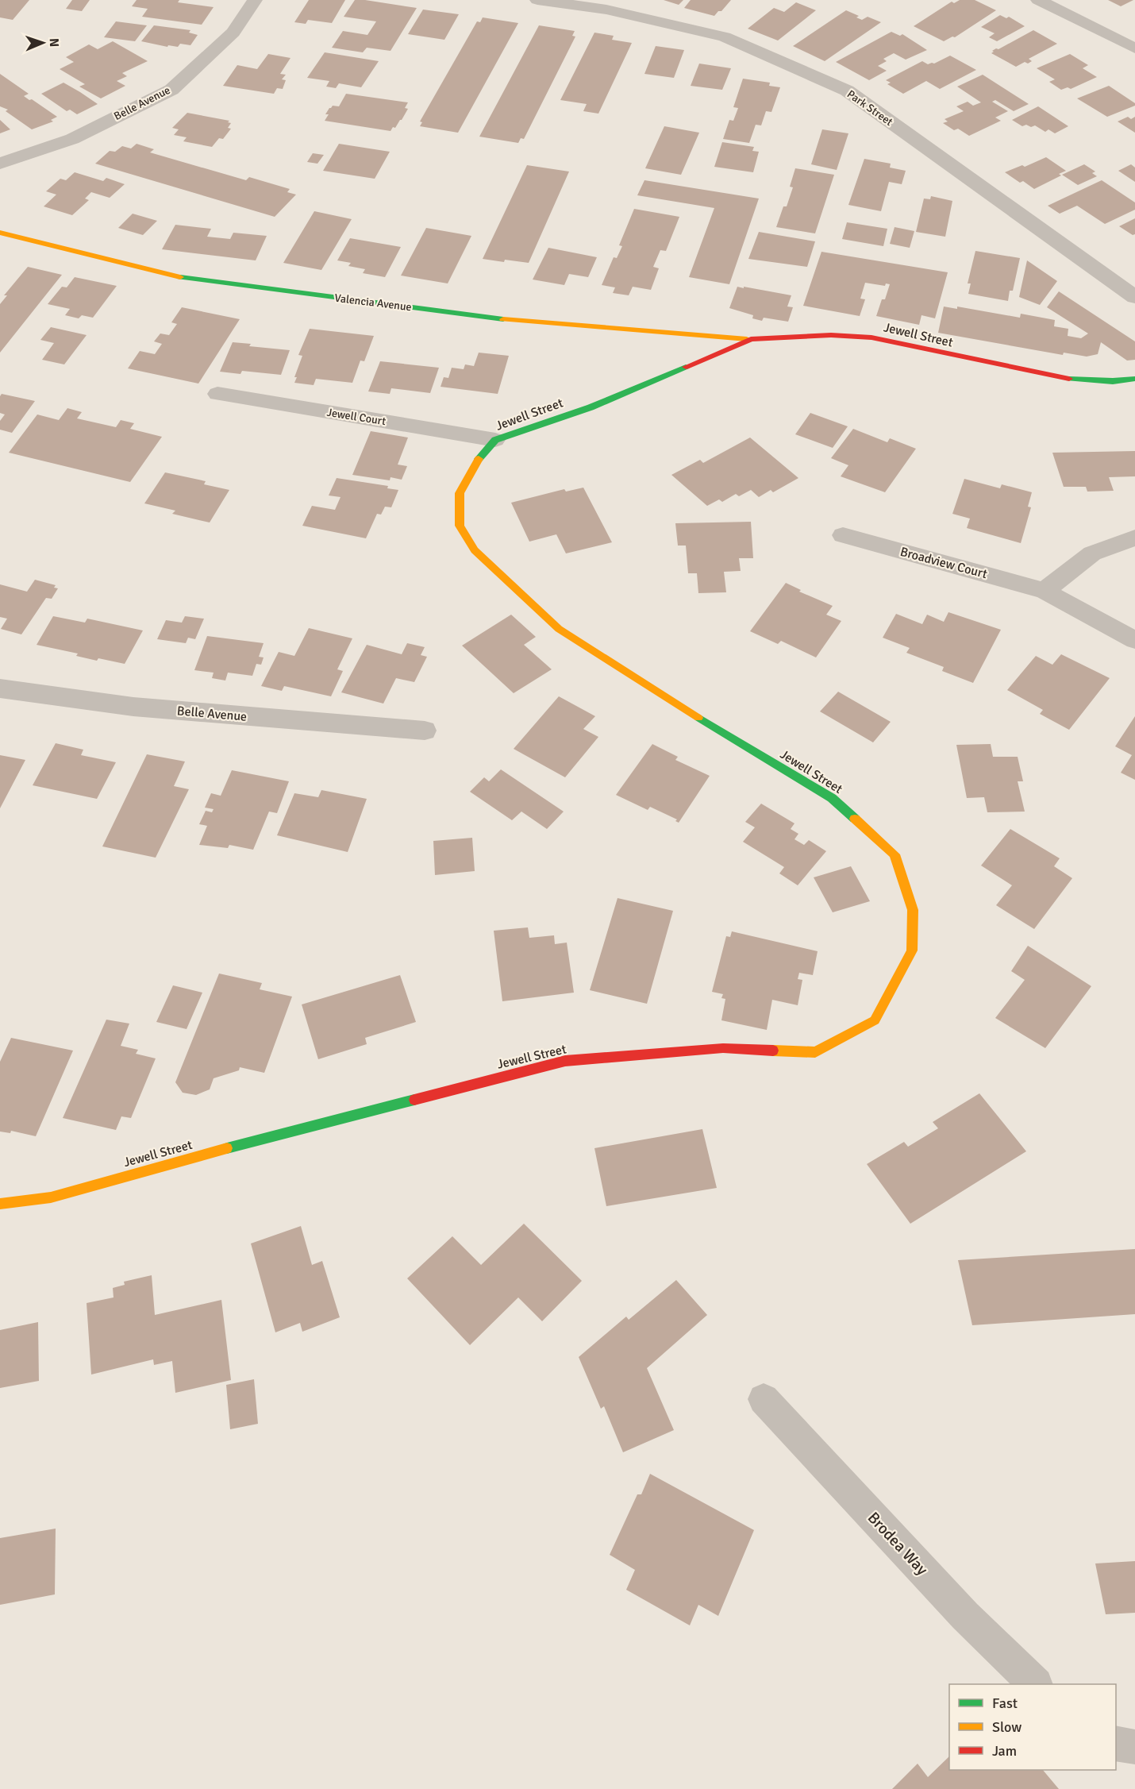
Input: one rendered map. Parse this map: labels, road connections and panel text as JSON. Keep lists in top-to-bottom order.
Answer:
{
  "streets": {
    "street": [
      "Belle Avenue",
      "Park Street",
      "Valencia Avenue",
      "Jewell Street",
      "Jewell Court",
      "Broadview Court",
      "Brodea Way"
    ]
  },
  "crossings": [
    ["Valencia Avenue", "Jewell Street"],
    ["Jewell Street", "Jewell Court"]
  ],
  "legend": ["Fast", "Slow", "Jam"],
  "north": "right"
}
